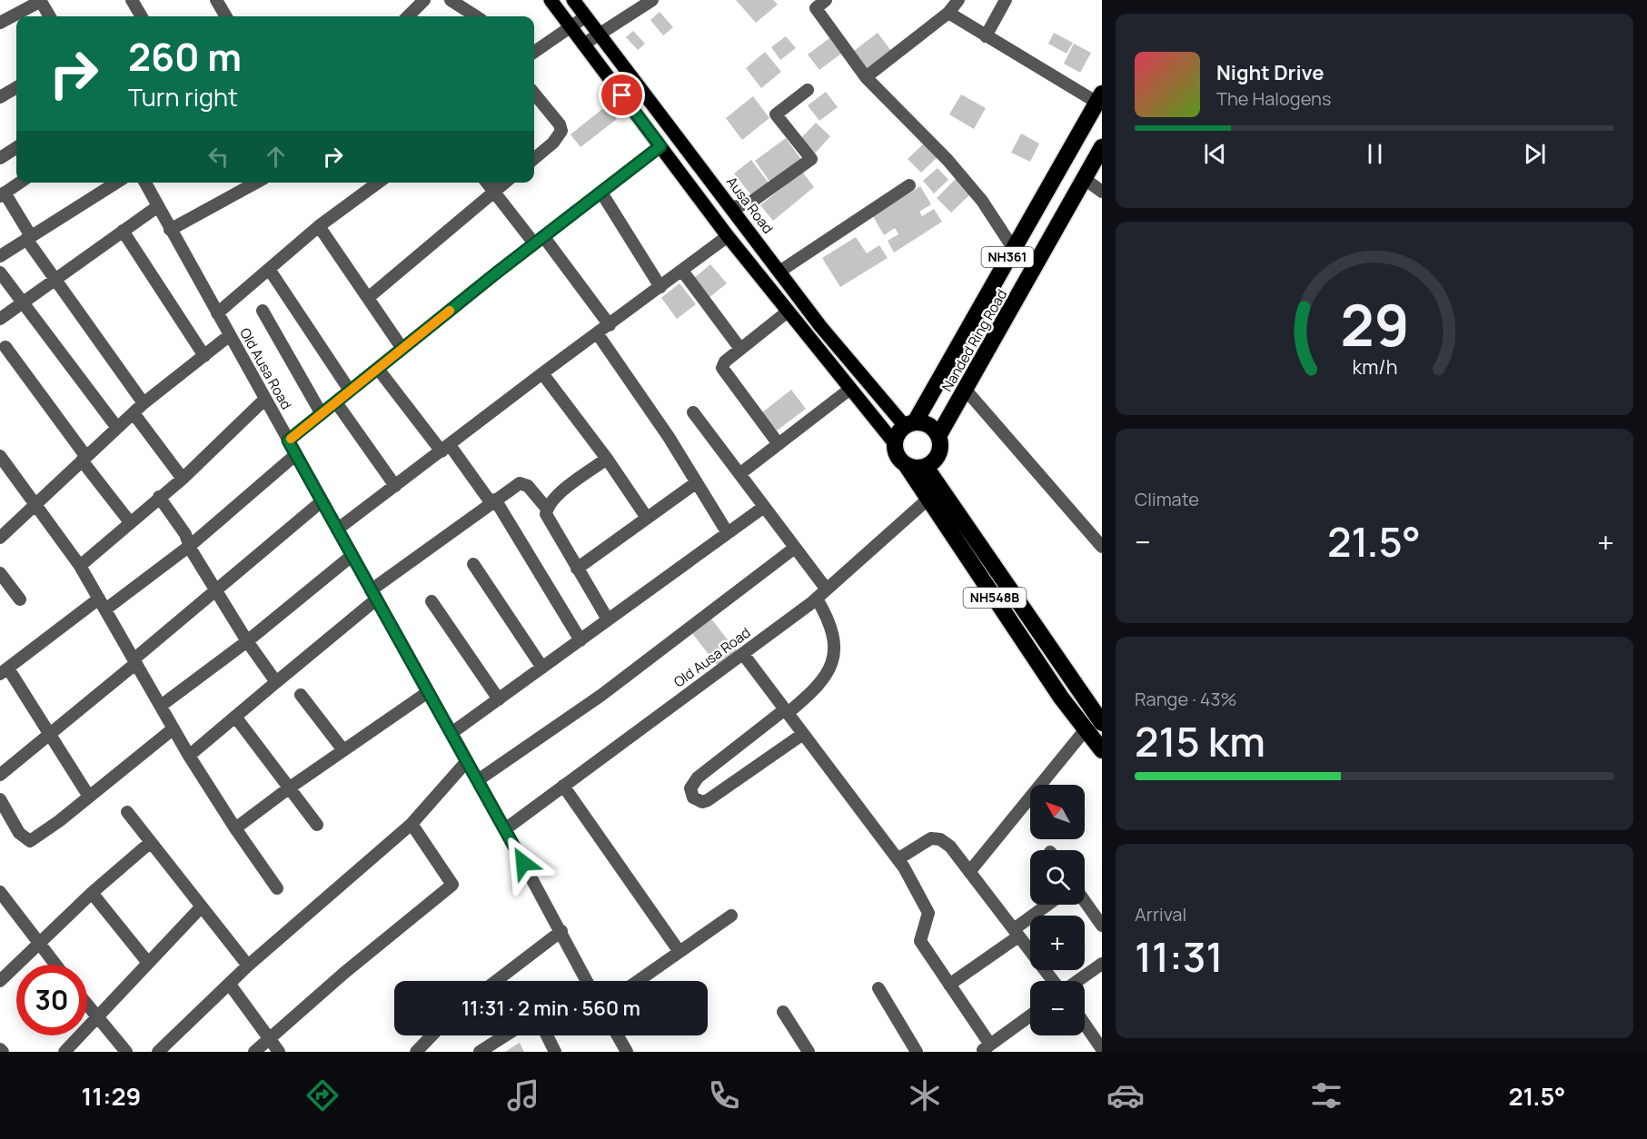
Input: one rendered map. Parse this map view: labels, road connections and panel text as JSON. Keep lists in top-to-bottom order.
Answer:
{
  "streets": {
    "highway": [
      "Ausa Road",
      "NH361",
      "Nanded Ring Road",
      "NH548B"
    ],
    "street": ["Old Ausa Road"]
  },
  "crossings": [
    ["Ausa Road", "NH361"],
    ["Ausa Road", "Nanded Ring Road"],
    ["NH361", "Nanded Ring Road"],
    ["Old Ausa Road", "NH548B"]
  ],
  "north": "top left",
  "page": {
    "turn": ["260 m", "Turn right"],
    "song": ["Night Drive", "The Halogens"],
    "tile": [
      "Climate",
      ["Range · 43%", "215 km"],
      ["Arrival", "11:31"]
    ],
    "heat": ["−", "21.5°", "+"],
    "map_buttons": ["+", "−"],
    "limit": "30",
    "trip": "11:31 · 2 min · 560 m",
    "tabs": ["11:29", "21.5°"],
    "gauge": ["29", "km/h"]
  }
}
